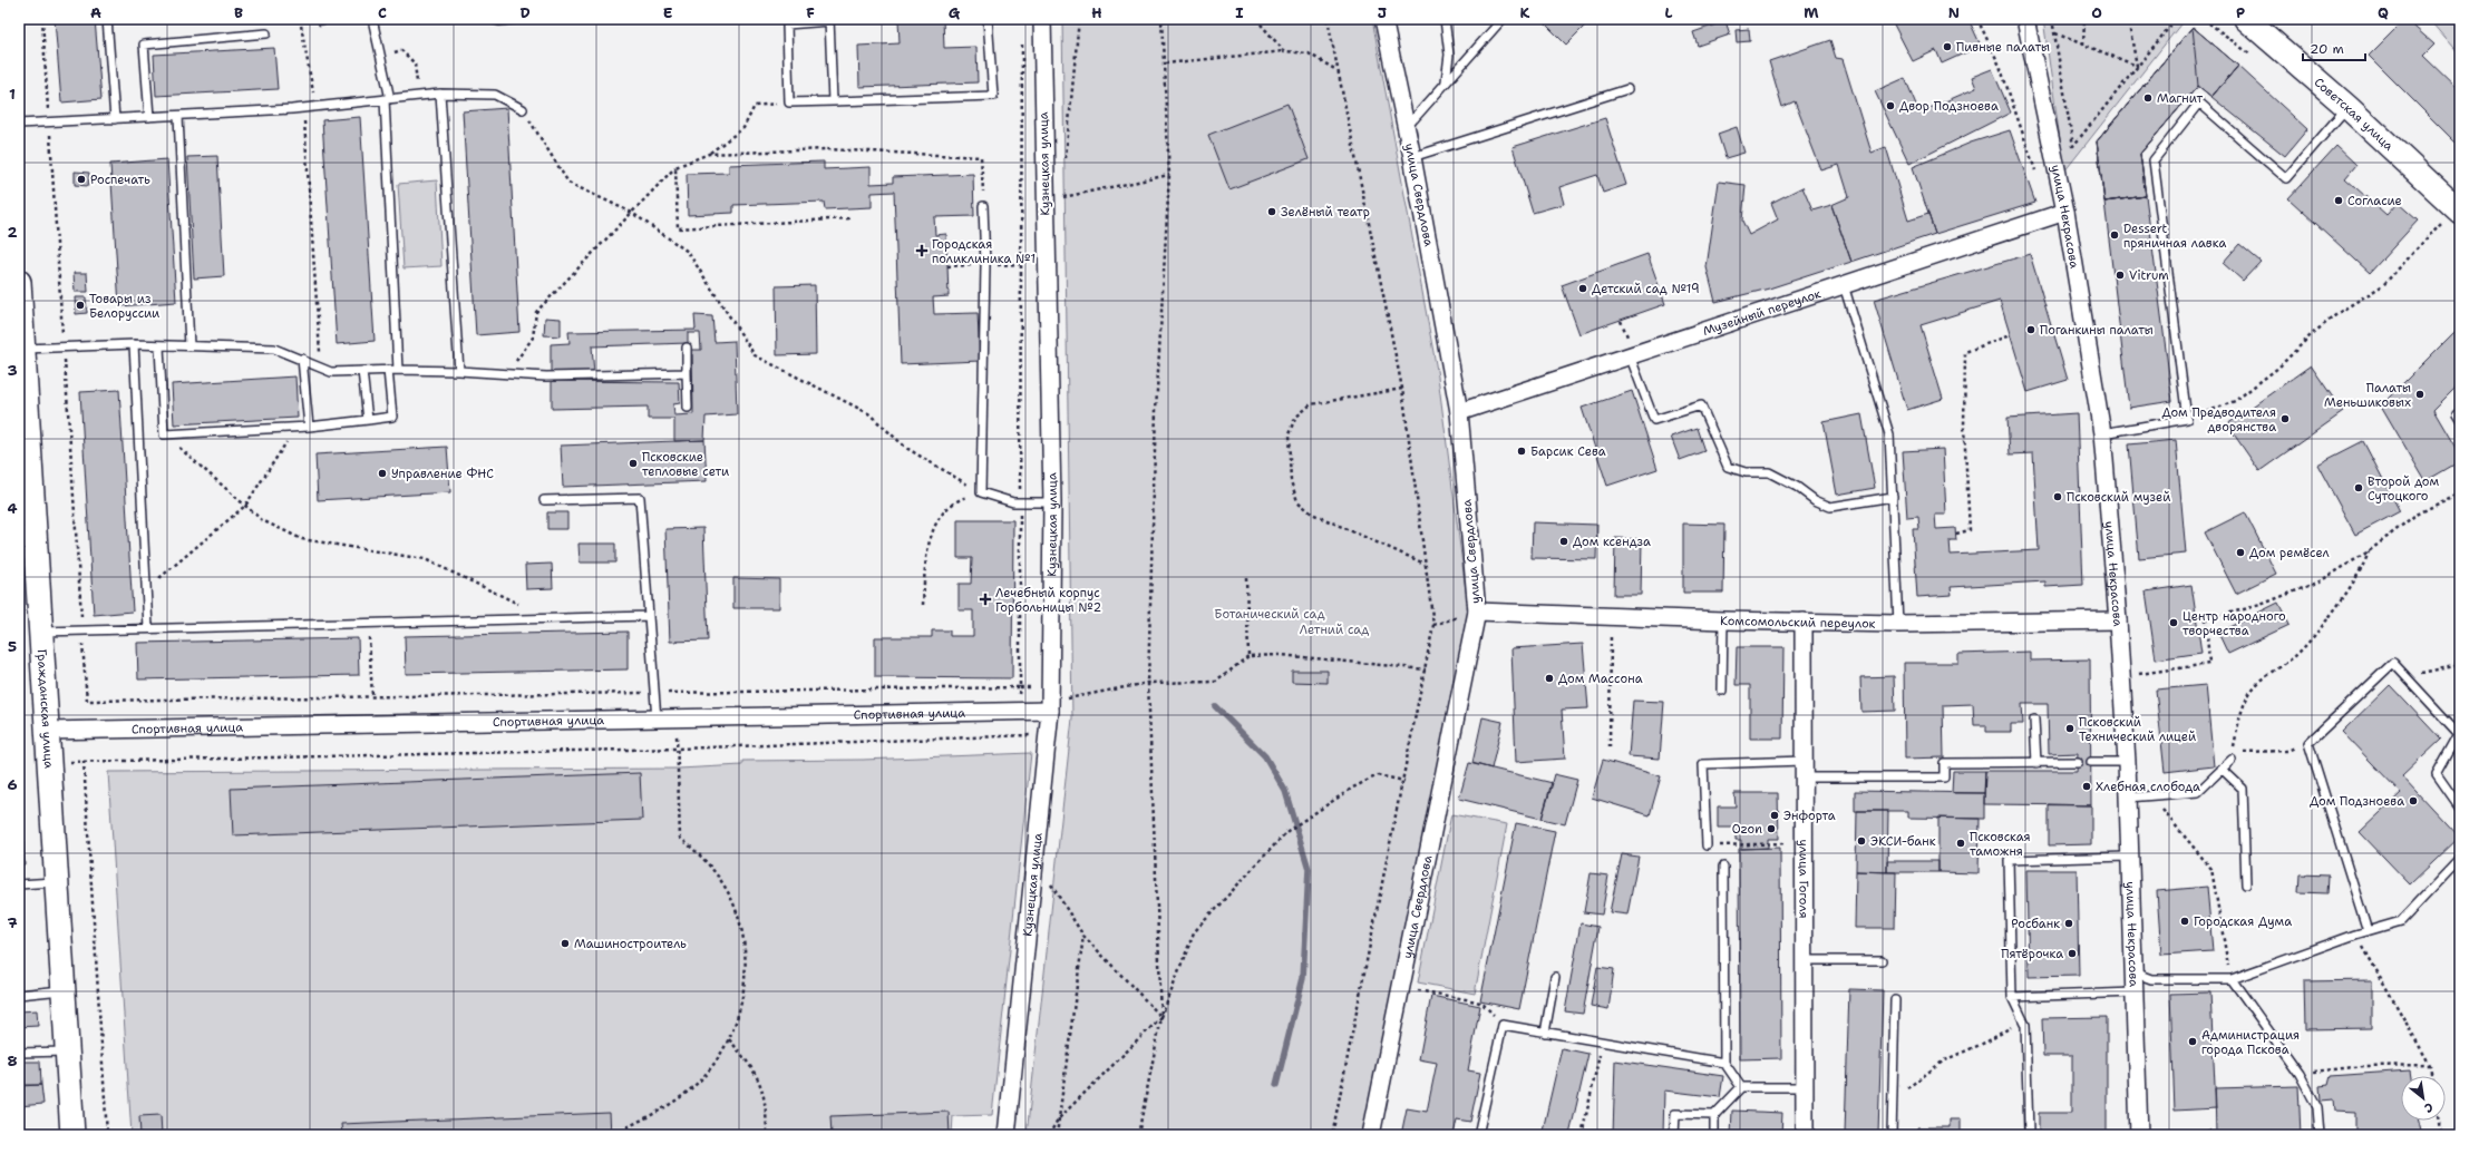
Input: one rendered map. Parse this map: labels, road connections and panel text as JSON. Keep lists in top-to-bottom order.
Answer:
{
  "streets": {
    "street": [
      "Советская улица",
      "Кузнецкая улица",
      "улица Свердлова",
      "улица Некрасова",
      "Музейный переулок",
      "Комсомольский переулок",
      "Гражданская улица",
      "Спортивная улица",
      "улица Гоголя"
    ]
  },
  "crossings": [
    ["Кузнецкая улица", "Спортивная улица"],
    ["улица Свердлова", "Музейный переулок"],
    ["улица Свердлова", "Комсомольский переулок"],
    ["улица Некрасова", "Музейный переулок"],
    ["улица Некрасова", "Комсомольский переулок"],
    ["Комсомольский переулок", "улица Гоголя"],
    ["Гражданская улица", "Спортивная улица"]
  ],
  "parks": ["Ботанический сад", "Летний сад"],
  "places": {
    "other": [
      "Пивные палаты",
      "Магнит",
      "Двор Подзноева",
      "Роспечать",
      "Согласие",
      "Зелёный театр",
      "Dessert пряничная лавка",
      "Vitrum",
      "Детский сад №19",
      "Товары из Белоруссии",
      "Поганкины палаты",
      "Палаты Меньшиковых",
      "Дом Предводителя дворянства",
      "Барсик Сева",
      "Псковские тепловые сети",
      "Управление ФНС",
      "Второй дом Сутоцкого",
      "Псковский музей",
      "Дом ксендза",
      "Дом ремёсел",
      "Центр народного творчества",
      "Дом Масcона",
      "Псковский Технический лицей",
      "Хлебная слобода",
      "Дом Подзноева",
      "Энфорта",
      "Ozon",
      "ЭКСИ-банк",
      "Псковская таможня",
      "Городская Дума",
      "Росбанк",
      "Машиностроитель",
      "Пятёрочка",
      "Администрация города Пскова"
    ],
    "health": ["Городская поликлиника №1", "Лечебный корпус Горбольницы №2"]
  },
  "scale_bar": "20 m",
  "north": "bottom right",
  "grid": {
    "columns": [
      "A",
      "B",
      "C",
      "D",
      "E",
      "F",
      "G",
      "H",
      "I",
      "J",
      "K",
      "L",
      "M",
      "N",
      "O",
      "P",
      "Q"
    ],
    "rows": [
      "1",
      "2",
      "3",
      "4",
      "5",
      "6",
      "7",
      "8"
    ]
  }
}
